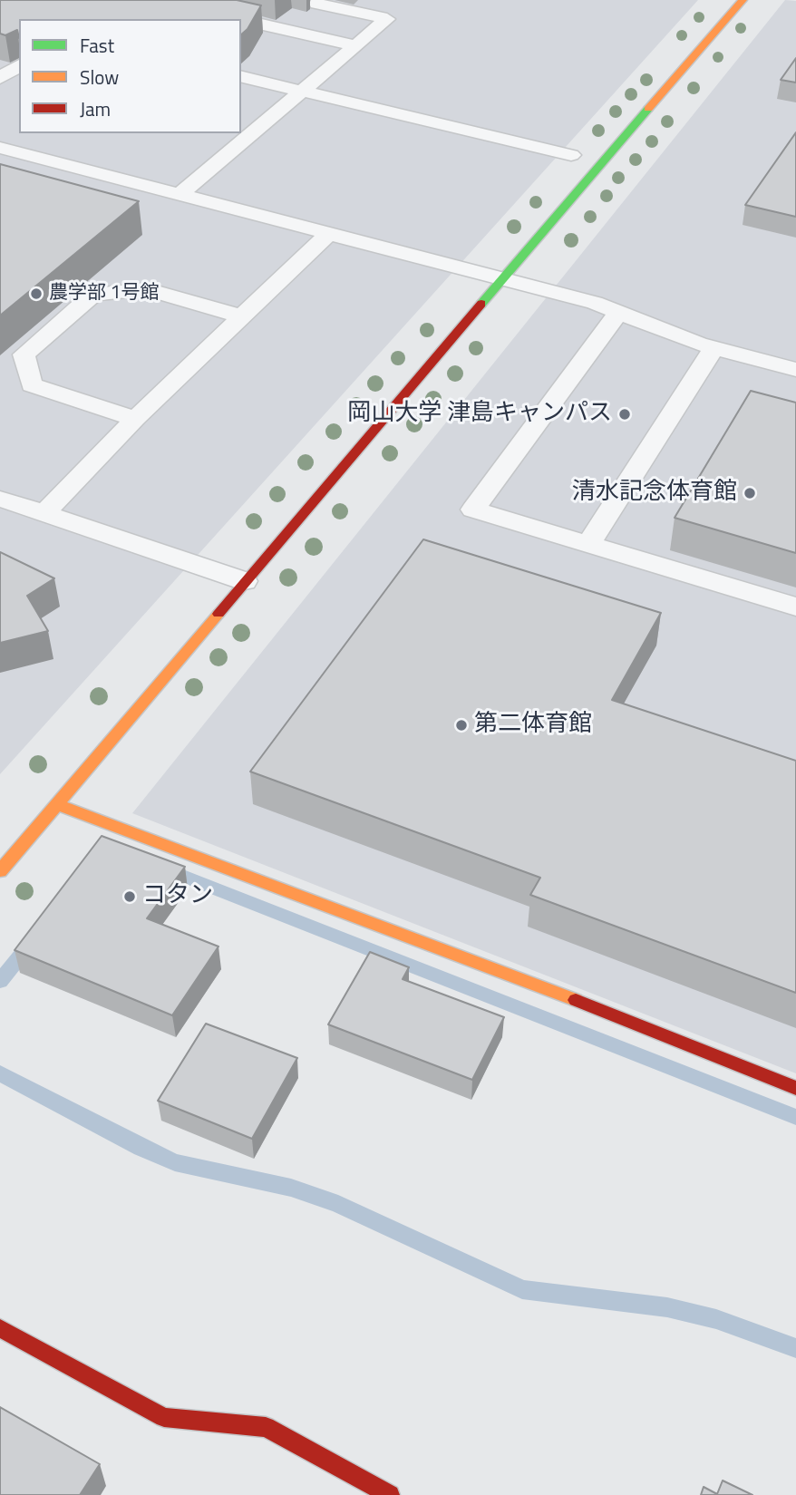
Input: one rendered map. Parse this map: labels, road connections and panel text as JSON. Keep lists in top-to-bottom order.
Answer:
{
  "places": [
    "農学部 1号館",
    "岡山大学 津島キャンパス",
    "清水記念体育館",
    "第二体育館",
    "コタン"
  ],
  "legend": ["Fast", "Slow", "Jam"]
}
